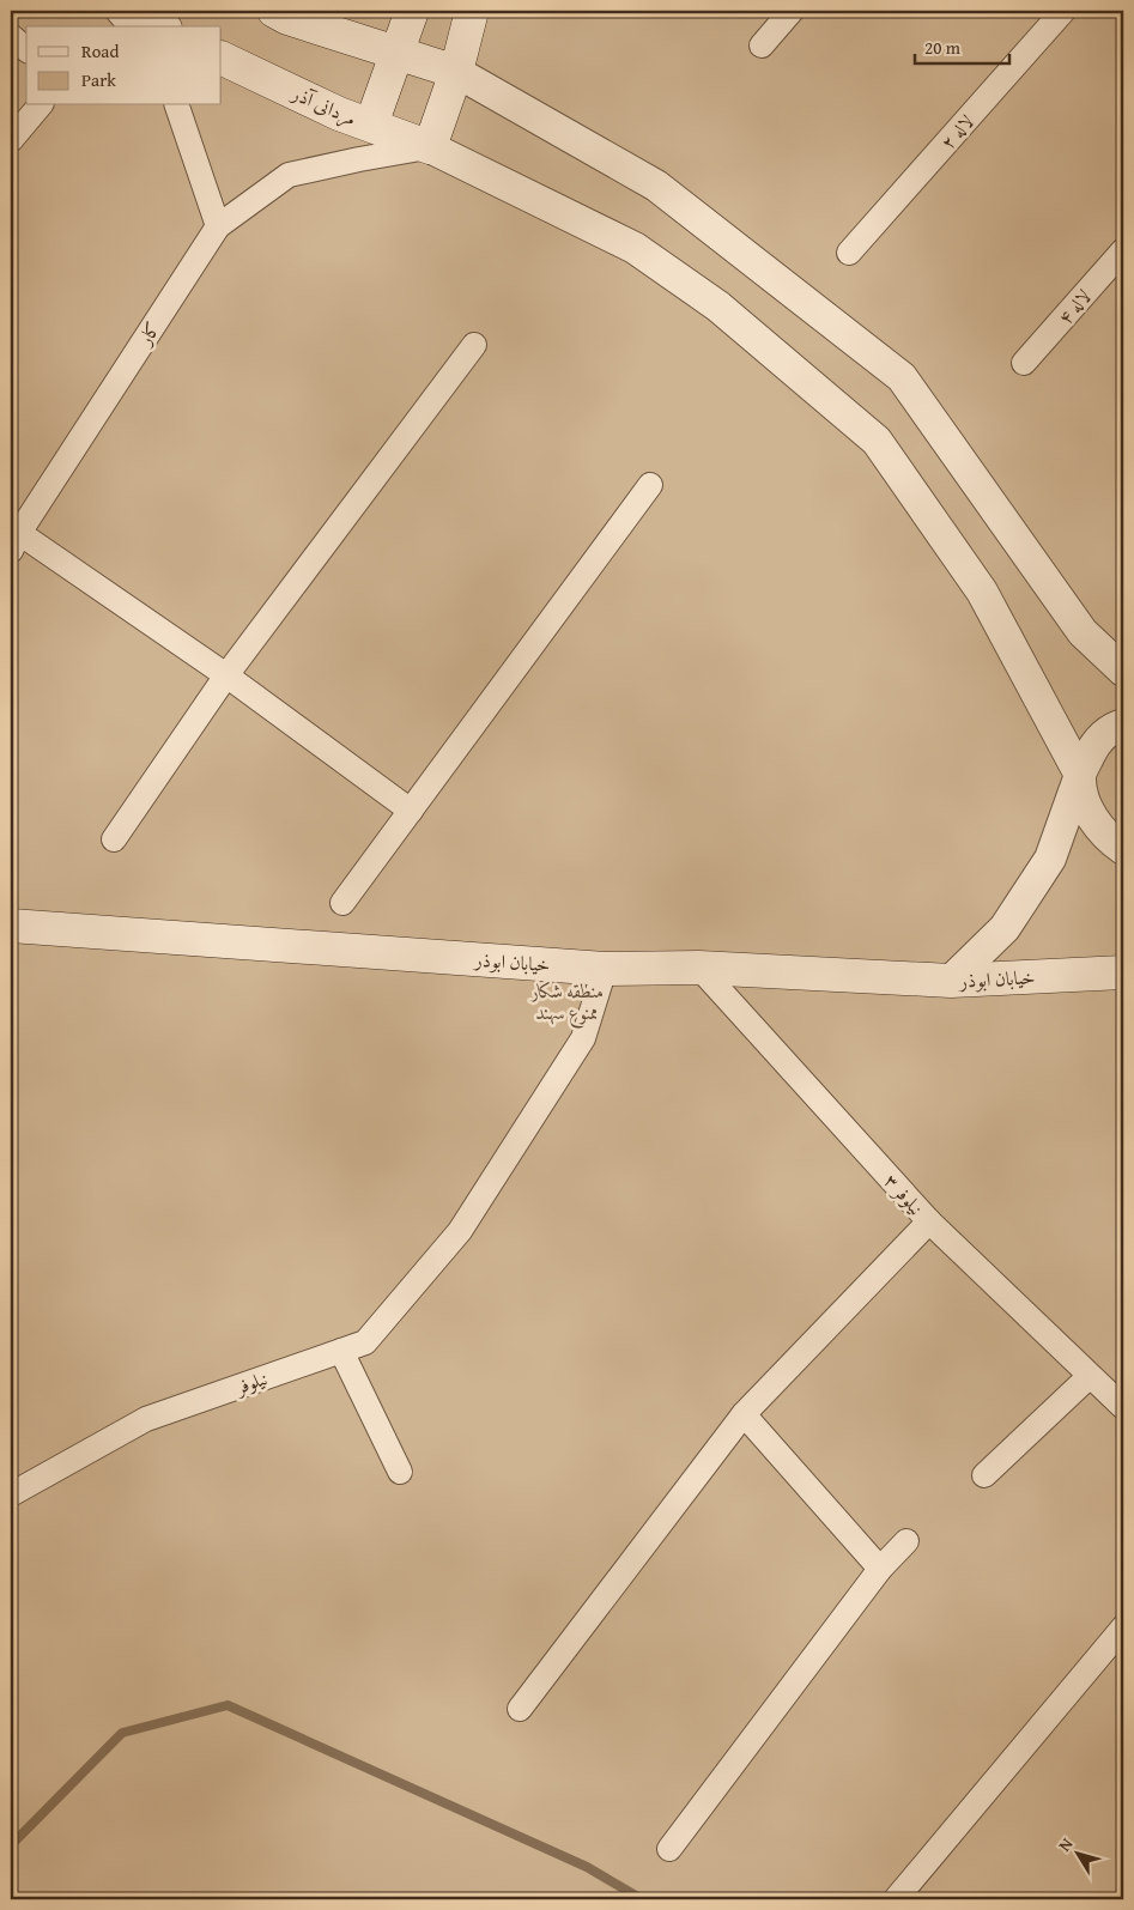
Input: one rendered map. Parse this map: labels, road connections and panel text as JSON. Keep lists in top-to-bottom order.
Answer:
{
  "streets": {
    "main road": ["مردانی آذر", "خیابان ابوذر"],
    "street": [
      "لاله ۲",
      "لاله ۴",
      "کار",
      "نیلوفر ۳",
      "نیلوفر"
    ]
  },
  "crossings": [
    ["خیابان ابوذر", "نیلوفر ۳"],
    ["خیابان ابوذر", "نیلوفر"]
  ],
  "parks": ["منطقه شکار ممنوع سهند"],
  "legend": ["Road", "Park"],
  "scale_bar": "20 m",
  "north": "top left"
}
